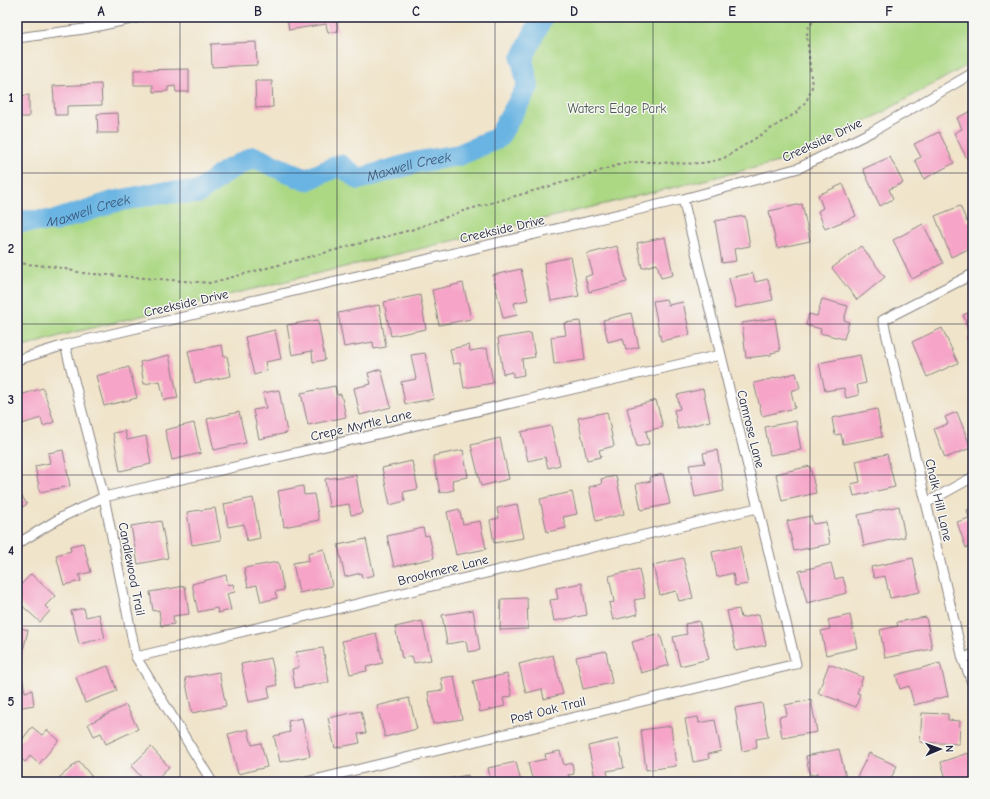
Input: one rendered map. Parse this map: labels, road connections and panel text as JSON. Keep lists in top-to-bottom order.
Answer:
{
  "streets": {
    "street": [
      "Creekside Drive",
      "Crepe Myrtle Lane",
      "Camrose Lane",
      "Chalk Hill Lane",
      "Candlewood Trail",
      "Brookmere Lane",
      "Post Oak Trail"
    ]
  },
  "crossings": [
    ["Creekside Drive", "Camrose Lane"],
    ["Creekside Drive", "Candlewood Trail"],
    ["Crepe Myrtle Lane", "Camrose Lane"],
    ["Crepe Myrtle Lane", "Candlewood Trail"],
    ["Camrose Lane", "Brookmere Lane"],
    ["Camrose Lane", "Post Oak Trail"],
    ["Candlewood Trail", "Brookmere Lane"]
  ],
  "water": ["Maxwell Creek"],
  "parks": ["Waters Edge Park"],
  "north": "right",
  "grid": {
    "columns": [
      "A",
      "B",
      "C",
      "D",
      "E",
      "F"
    ],
    "rows": [
      "1",
      "2",
      "3",
      "4",
      "5"
    ]
  }
}
